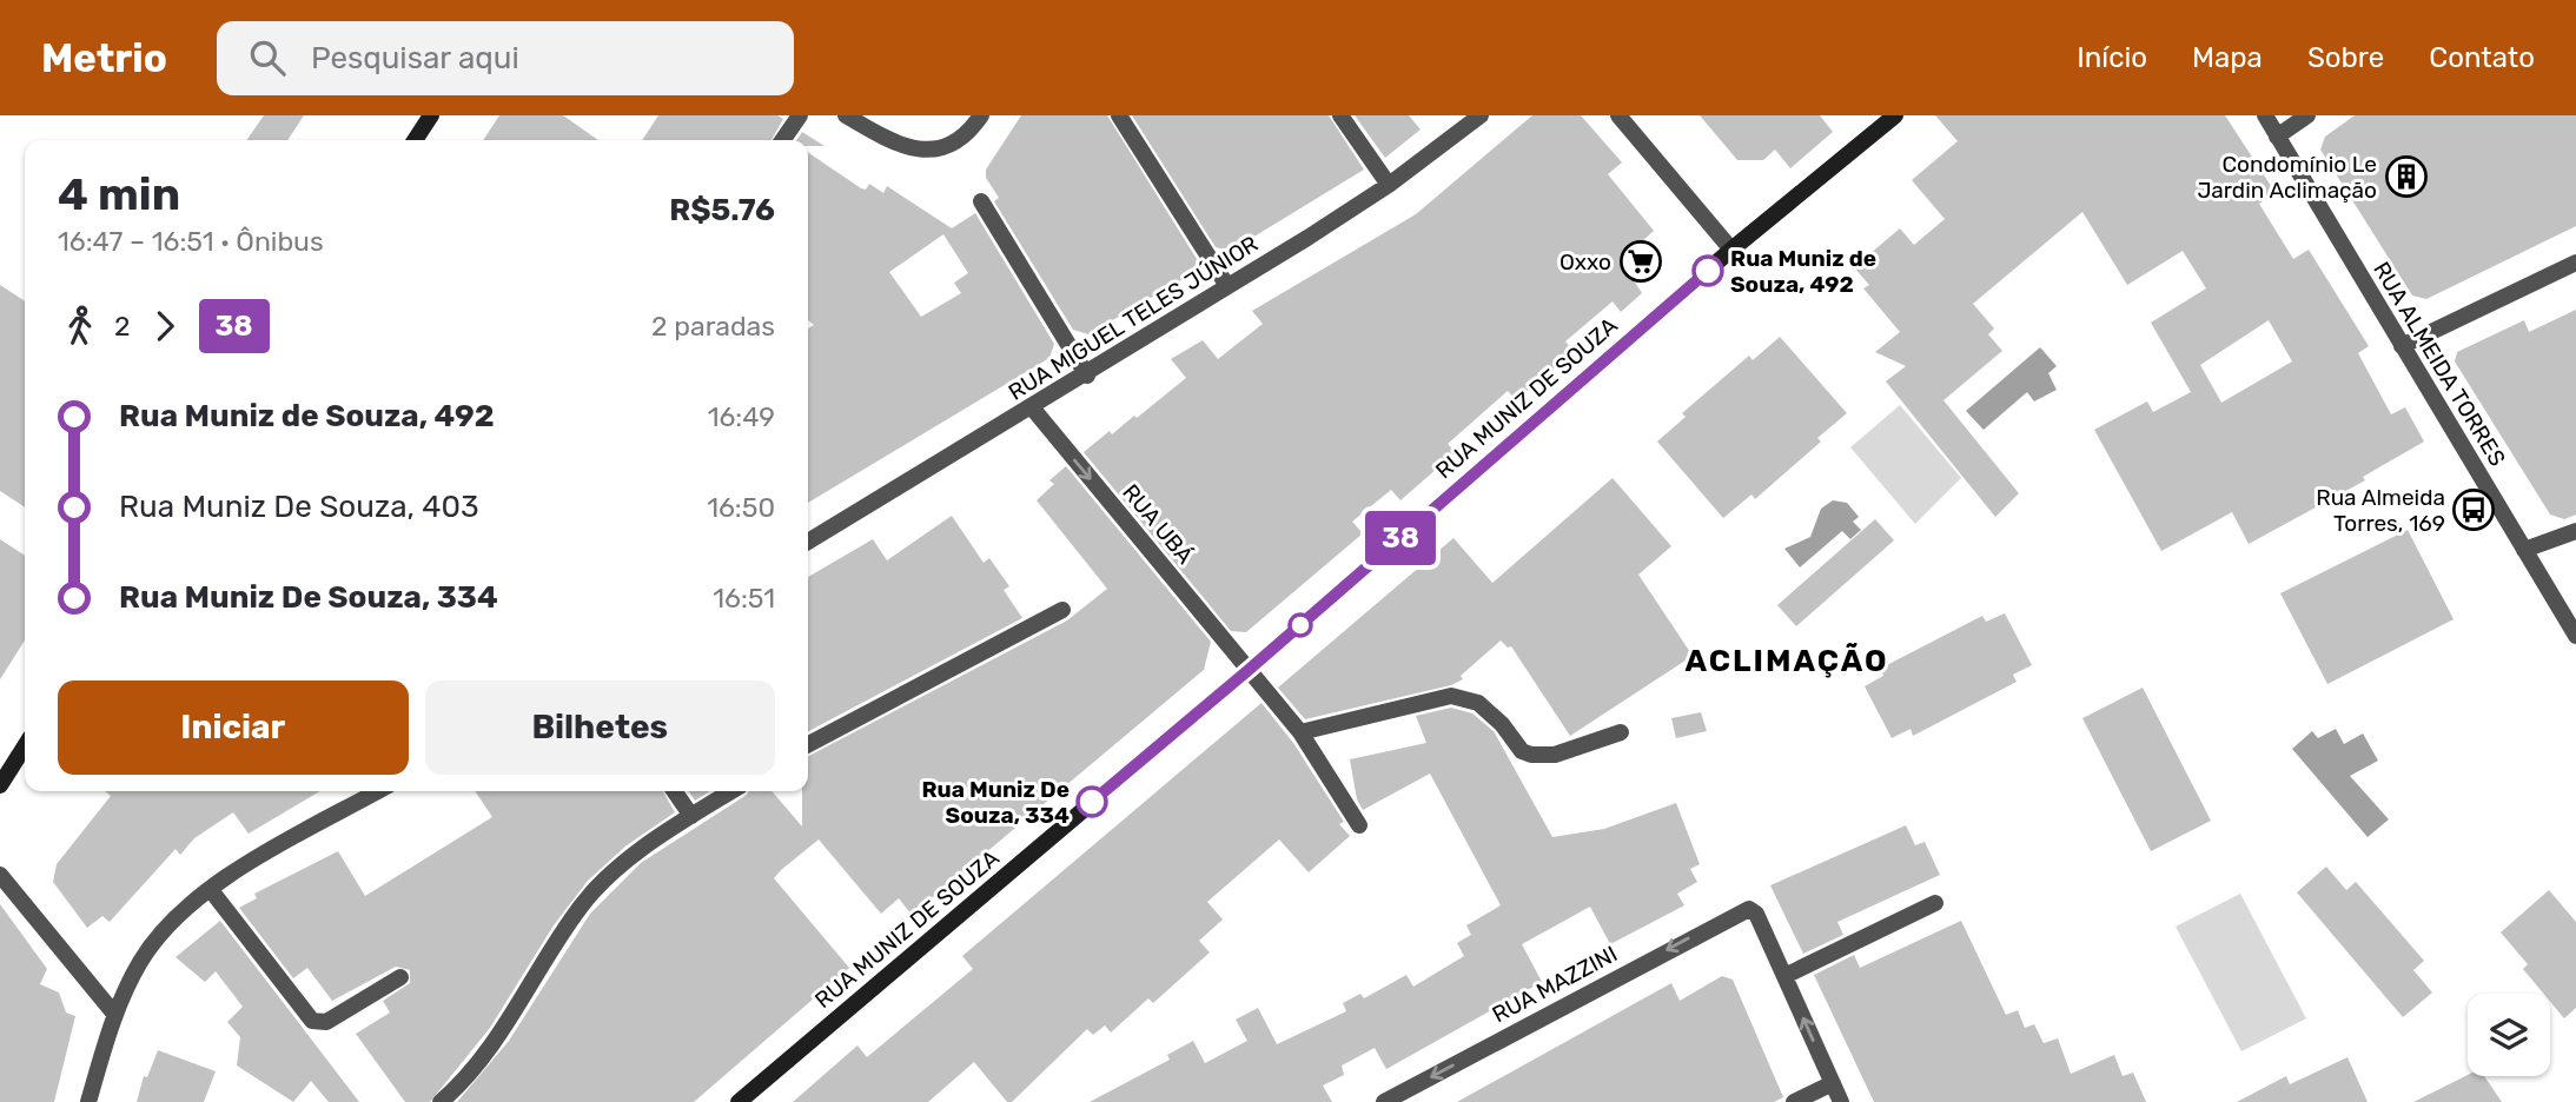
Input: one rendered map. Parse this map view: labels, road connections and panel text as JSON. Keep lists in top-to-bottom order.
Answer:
{
  "streets": {
    "street": [
      "RUA MIGUEL TELES JÚNIOR",
      "RUA ALMEIDA TORRES",
      "RUA MUNIZ DE SOUZA",
      "RUA UBÁ",
      "RUA MAZZINI"
    ]
  },
  "crossings": [
    ["RUA MIGUEL TELES JÚNIOR", "RUA UBÁ"],
    ["RUA MUNIZ DE SOUZA", "RUA UBÁ"]
  ],
  "one_way": ["RUA UBÁ"],
  "districts": ["ACLIMAÇÃO"],
  "places": {
    "building": ["Condomínio Le Jardin Aclimação"],
    "supermarket": ["Oxxo"],
    "other": ["Rua Muniz de Souza, 492", "Rua Muniz De Souza, 334"],
    "bus stop": ["Rua Almeida Torres, 169"]
  },
  "lines": ["bus line 38"],
  "page": {
    "header": "Metrio",
    "search": "Pesquisar aqui",
    "nav": [
      "Início",
      "Mapa",
      "Sobre",
      "Contato"
    ],
    "on_map": "38",
    "heading": ["4 min", "16:47 – 16:51 · Ônibus", "R$5.76"],
    "legs": ["2", "38", "2 paradas"],
    "list": [
      {
        "name": "Rua Muniz de Souza, 492",
        "value": "16:49"
      },
      {
        "name": "Rua Muniz De Souza, 403",
        "value": "16:50"
      },
      {
        "name": "Rua Muniz De Souza, 334",
        "value": "16:51"
      }
    ],
    "buttons": ["Iniciar", "Bilhetes"]
  }
}
